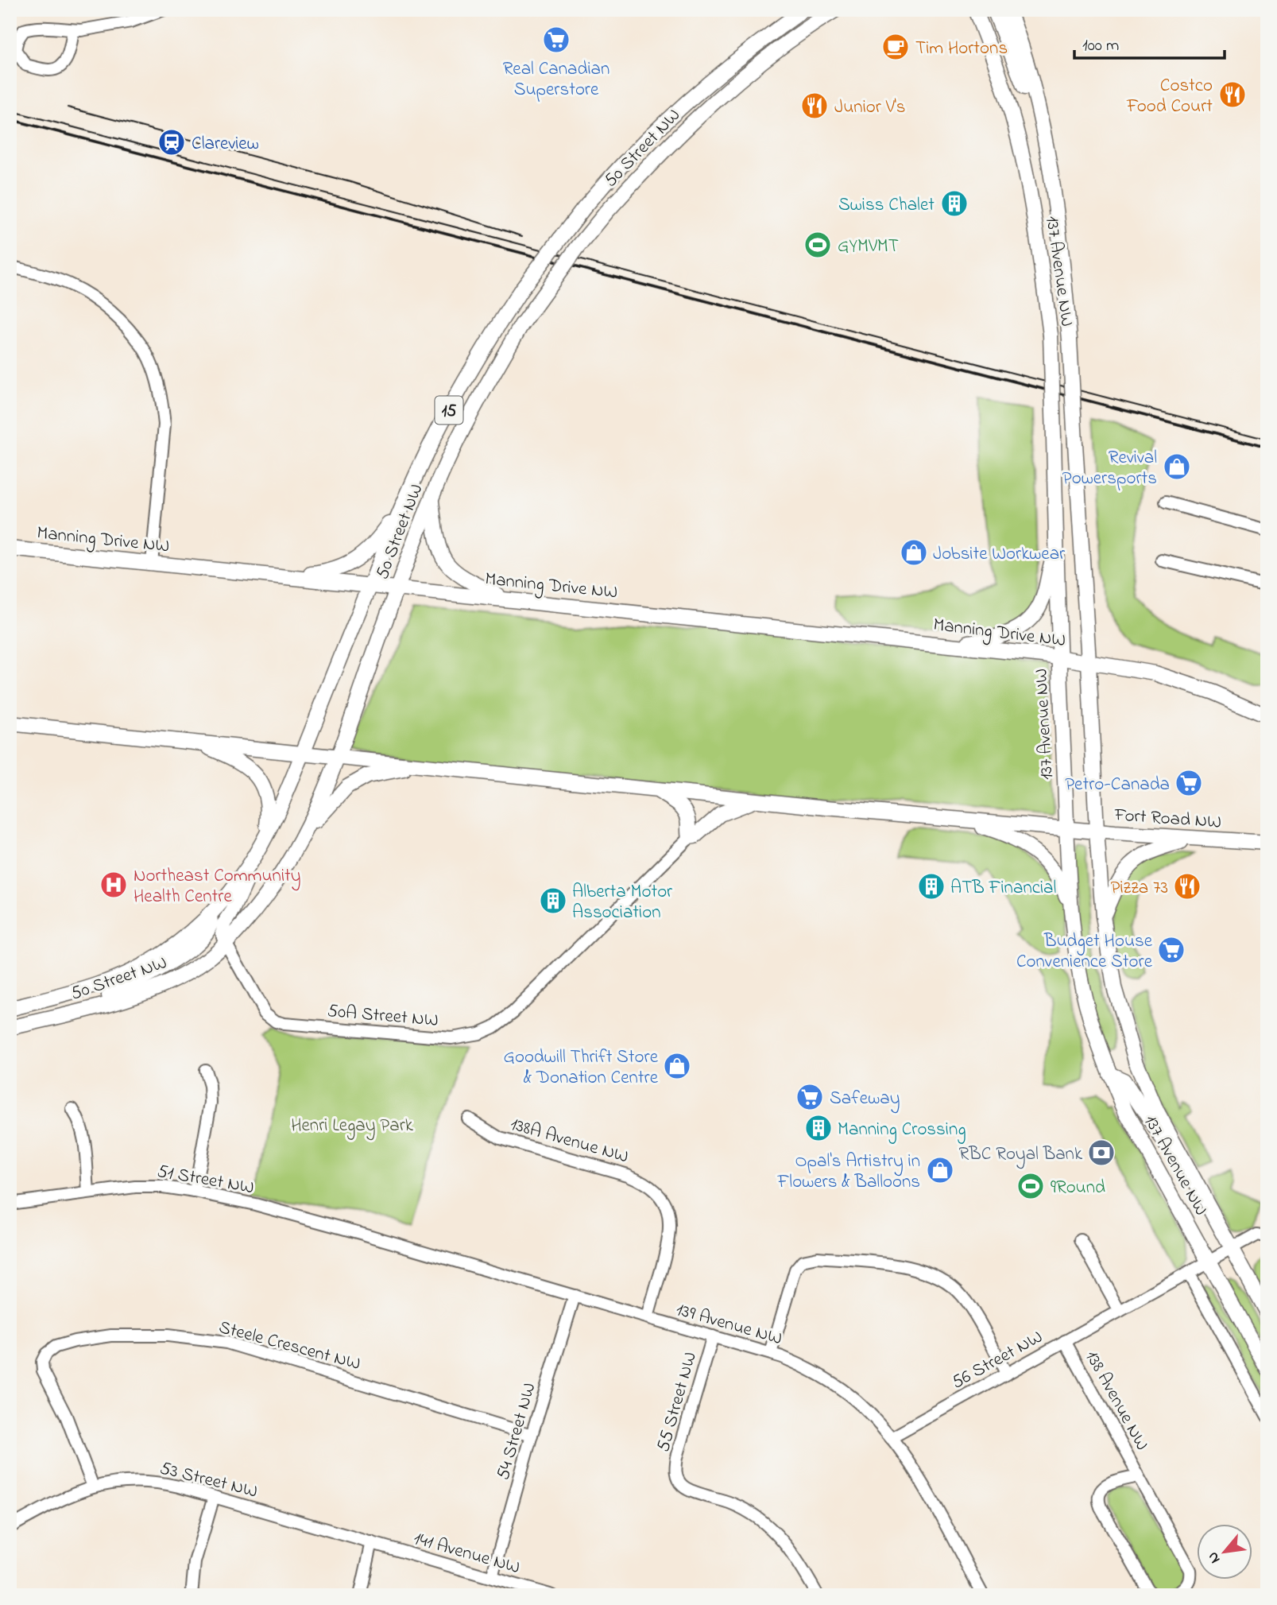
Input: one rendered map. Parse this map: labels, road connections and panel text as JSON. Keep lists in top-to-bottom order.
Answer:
{
  "streets": {
    "main road": [
      "50 Street NW",
      "137 Avenue NW",
      "15",
      "Manning Drive NW",
      "Fort Road NW"
    ],
    "street": [
      "50A Street NW",
      "138A Avenue NW",
      "51 Street NW",
      "139 Avenue NW",
      "Steele Crescent NW",
      "56 Street NW",
      "138 Avenue NW",
      "55 Street NW",
      "54 Street NW",
      "53 Street NW",
      "141 Avenue NW"
    ]
  },
  "crossings": [
    ["50 Street NW", "Manning Drive NW"],
    ["50 Street NW", "50A Street NW"],
    ["137 Avenue NW", "Manning Drive NW"],
    ["137 Avenue NW", "Fort Road NW"],
    ["137 Avenue NW", "56 Street NW"],
    ["138A Avenue NW", "139 Avenue NW"],
    ["51 Street NW", "139 Avenue NW"],
    ["139 Avenue NW", "56 Street NW"],
    ["139 Avenue NW", "55 Street NW"],
    ["139 Avenue NW", "54 Street NW"],
    ["Steele Crescent NW", "54 Street NW"],
    ["Steele Crescent NW", "53 Street NW"],
    ["56 Street NW", "138 Avenue NW"],
    ["54 Street NW", "141 Avenue NW"],
    ["53 Street NW", "141 Avenue NW"]
  ],
  "parks": ["Henri Legay Park"],
  "places": {
    "supermarket": [
      "Real Canadian Superstore",
      "Petro-Canada",
      "Budget House Convenience Store",
      "Safeway"
    ],
    "cafe": ["Tim Hortons"],
    "restaurant": ["Costco Food Court", "Junior V's", "Pizza 73"],
    "station": ["Clareview"],
    "building": [
      "Swiss Chalet",
      "ATB Financial",
      "Alberta Motor Association",
      "Manning Crossing"
    ],
    "sports": ["GYMVMT", "9Round"],
    "shop": [
      "Revival Powersports",
      "Jobsite Workwear",
      "Goodwill Thrift Store & Donation Centre",
      "Opal's Artistry in Flowers & Balloons"
    ],
    "hospital": ["Northeast Community Health Centre"],
    "bank": ["RBC Royal Bank"]
  },
  "scale_bar": "100 m",
  "north": "bottom left"
}
